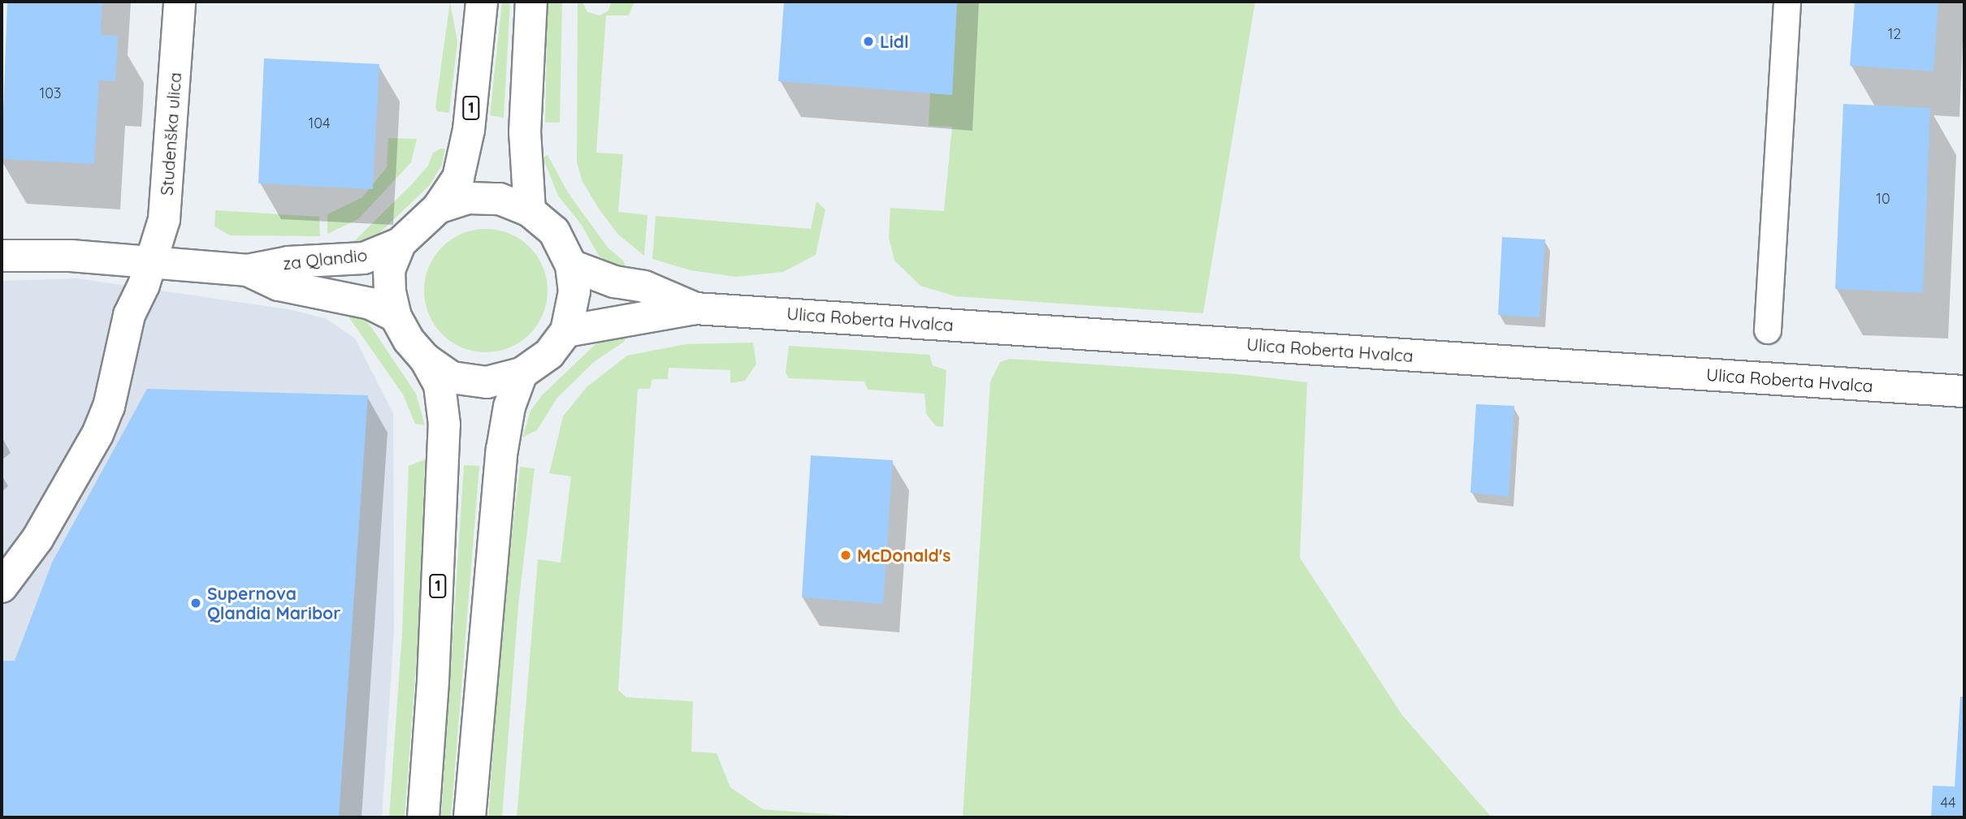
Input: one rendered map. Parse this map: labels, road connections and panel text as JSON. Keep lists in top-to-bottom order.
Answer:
{
  "streets": {
    "street": [
      "1",
      "Studenška ulica",
      "za Qlandio",
      "Ulica Roberta Hvalca"
    ]
  },
  "crossings": [
    ["1", "za Qlandio"],
    ["Studenška ulica", "za Qlandio"]
  ],
  "places": ["Lidl", "McDonald's", "Supernova Qlandia Maribor"],
  "house_numbers": [
    "12",
    "103",
    "104",
    "10",
    "44"
  ]
}
